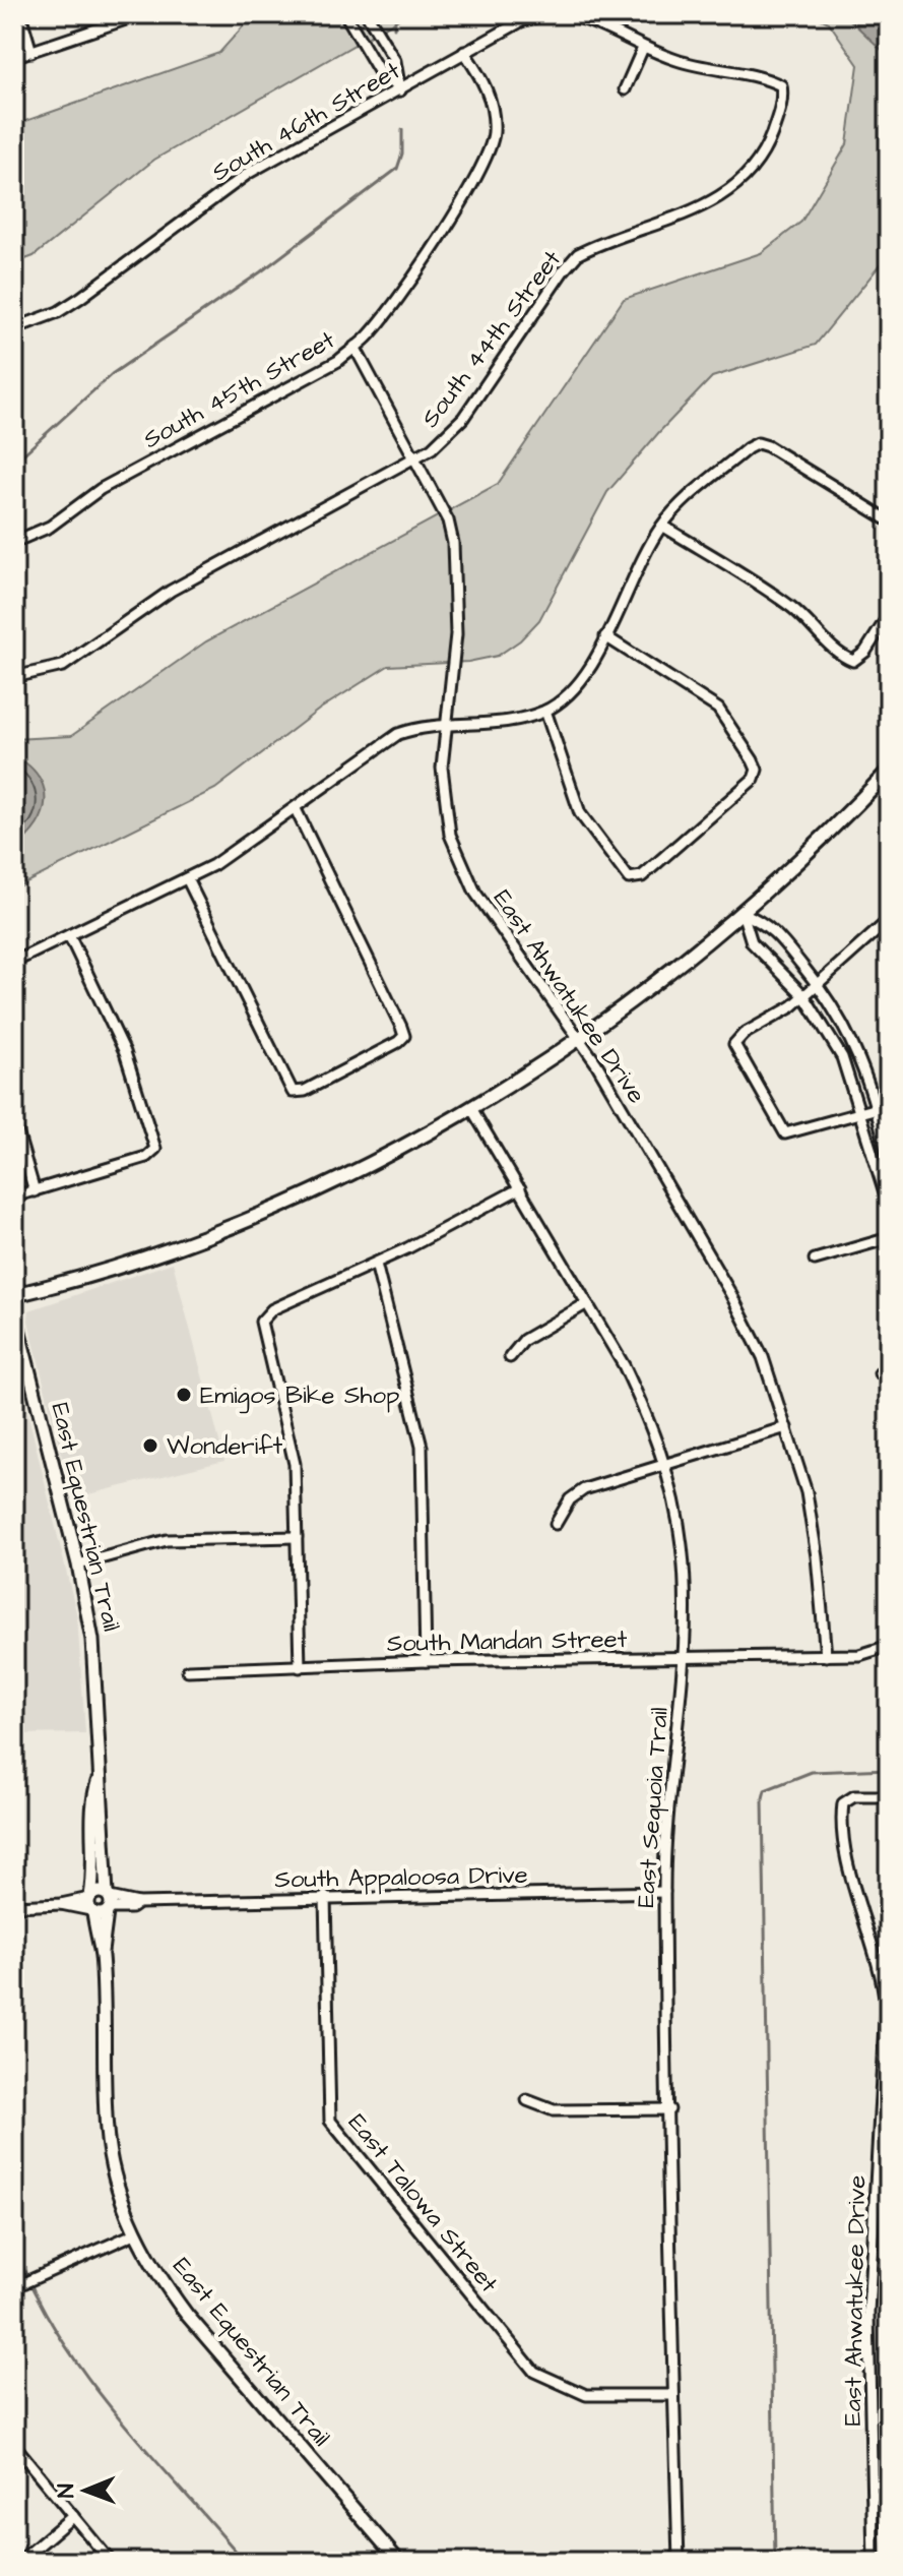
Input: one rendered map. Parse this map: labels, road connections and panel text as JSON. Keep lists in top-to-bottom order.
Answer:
{
  "streets": {
    "street": [
      "South 46th Street",
      "South 44th Street",
      "South 45th Street",
      "East Ahwatukee Drive",
      "East Equestrian Trail",
      "South Mandan Street",
      "East Sequoia Trail",
      "South Appaloosa Drive",
      "East Talowa Street"
    ]
  },
  "crossings": [
    ["South 46th Street", "South 45th Street"],
    ["South 44th Street", "East Ahwatukee Drive"],
    ["South 45th Street", "East Ahwatukee Drive"],
    ["East Ahwatukee Drive", "South Mandan Street"],
    ["East Equestrian Trail", "South Appaloosa Drive"],
    ["South Mandan Street", "East Sequoia Trail"],
    ["East Sequoia Trail", "South Appaloosa Drive"],
    ["East Sequoia Trail", "East Talowa Street"],
    ["South Appaloosa Drive", "East Talowa Street"]
  ],
  "places": ["Emigos Bike Shop", "Wonderift"],
  "north": "left"
}
